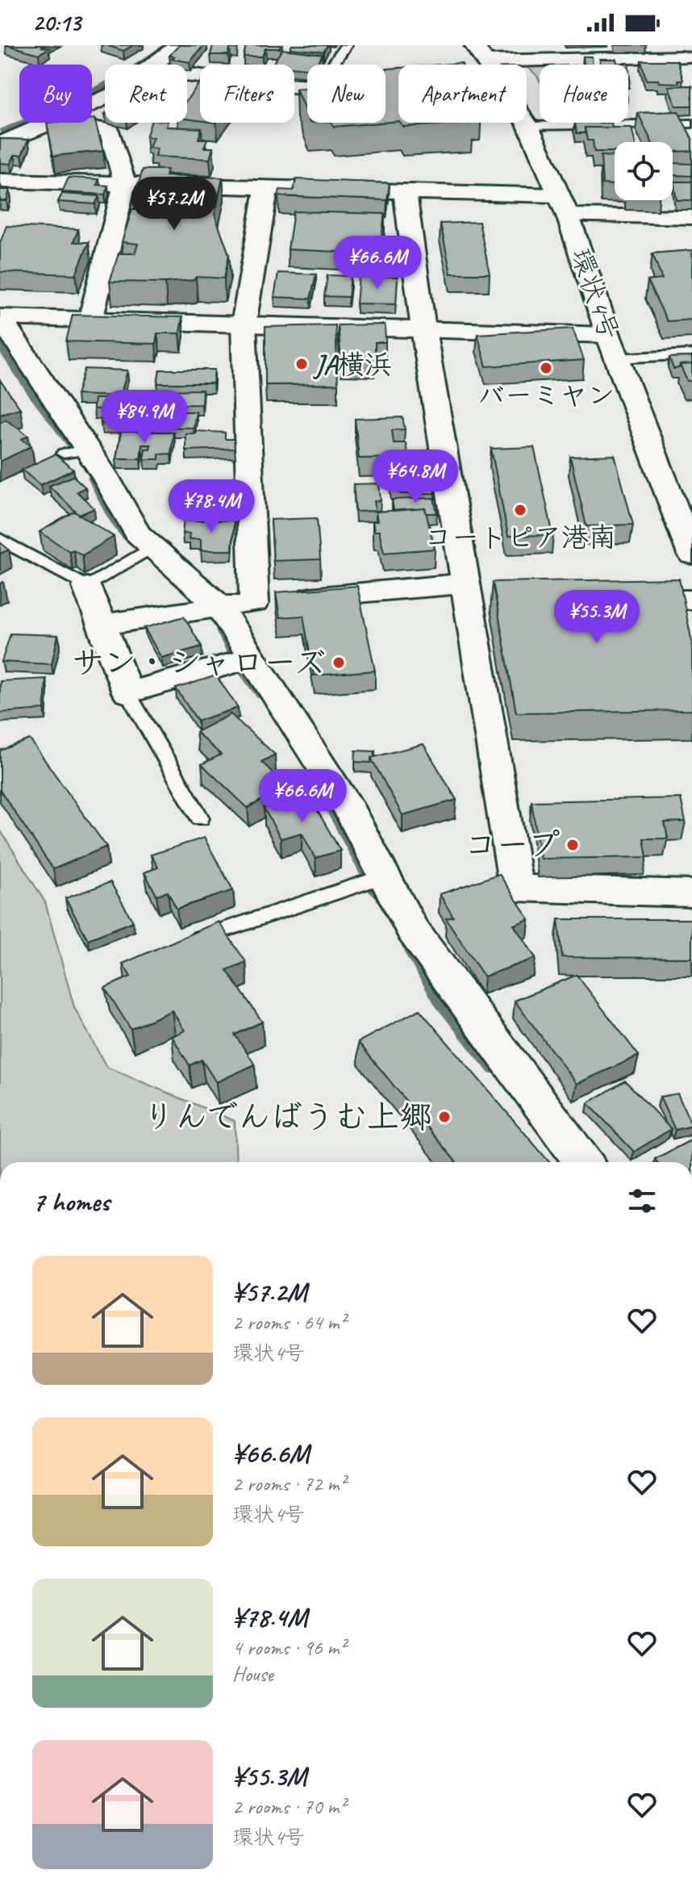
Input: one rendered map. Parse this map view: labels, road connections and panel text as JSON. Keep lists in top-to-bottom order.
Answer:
{
  "streets": {
    "street": ["環状4号"]
  },
  "places": [
    "JA横浜",
    "バーミヤン",
    "コートピア港南",
    "サン・シャローズ",
    "コープ",
    "りんでんばうむ上郷"
  ],
  "page": {
    "status": "20:13",
    "chip": [
      "Buy",
      "Rent",
      "Filters",
      "New",
      "Apartment",
      "House"
    ],
    "price": [
      "¥57.2M",
      "¥66.6M",
      "¥84.9M",
      "¥64.8M",
      "¥78.4M",
      "¥55.3M",
      "¥66.6M"
    ],
    "heading": "7 homes",
    "list": [
      {
        "name": "¥57.2M",
        "note": "2 rooms · 64 m² · 環状4号"
      },
      {
        "name": "¥66.6M",
        "note": "2 rooms · 72 m² · 環状4号"
      },
      {
        "name": "¥78.4M",
        "note": "4 rooms · 96 m² · House"
      },
      {
        "name": "¥55.3M",
        "note": "2 rooms · 70 m² · 環状4号"
      }
    ]
  }
}
